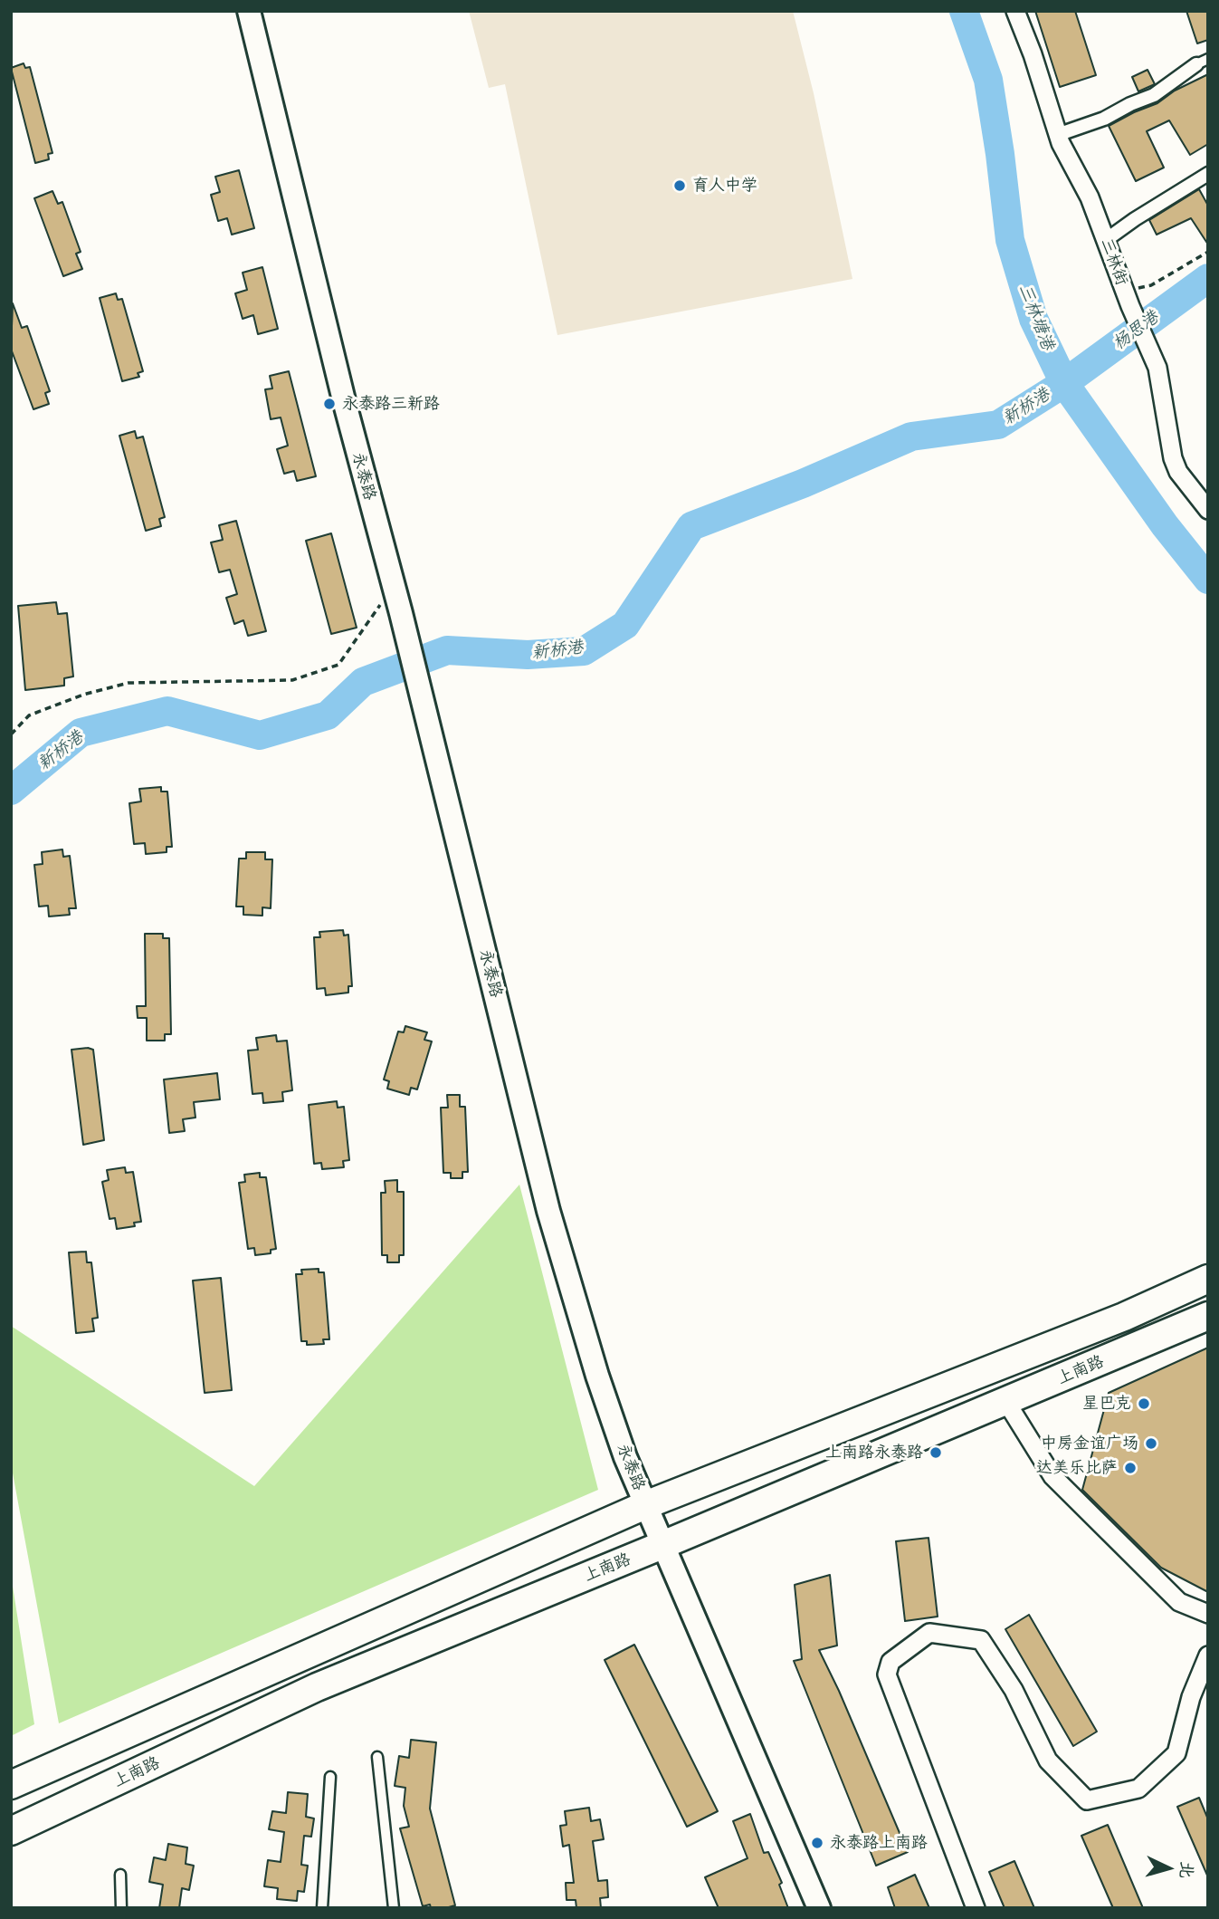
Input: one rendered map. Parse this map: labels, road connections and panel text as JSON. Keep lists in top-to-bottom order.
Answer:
{
  "streets": {
    "main road": ["上南路"],
    "street": ["三林街", "永泰路"]
  },
  "crossings": [
    ["永泰路", "上南路"]
  ],
  "water": ["三林塘港", "杨思港", "新桥港"],
  "places": [
    "育人中学",
    "永泰路三新路",
    "星巴克",
    "中房金谊广场",
    "上南路永泰路",
    "达美乐比萨",
    "永泰路上南路"
  ],
  "north": "right"
}
